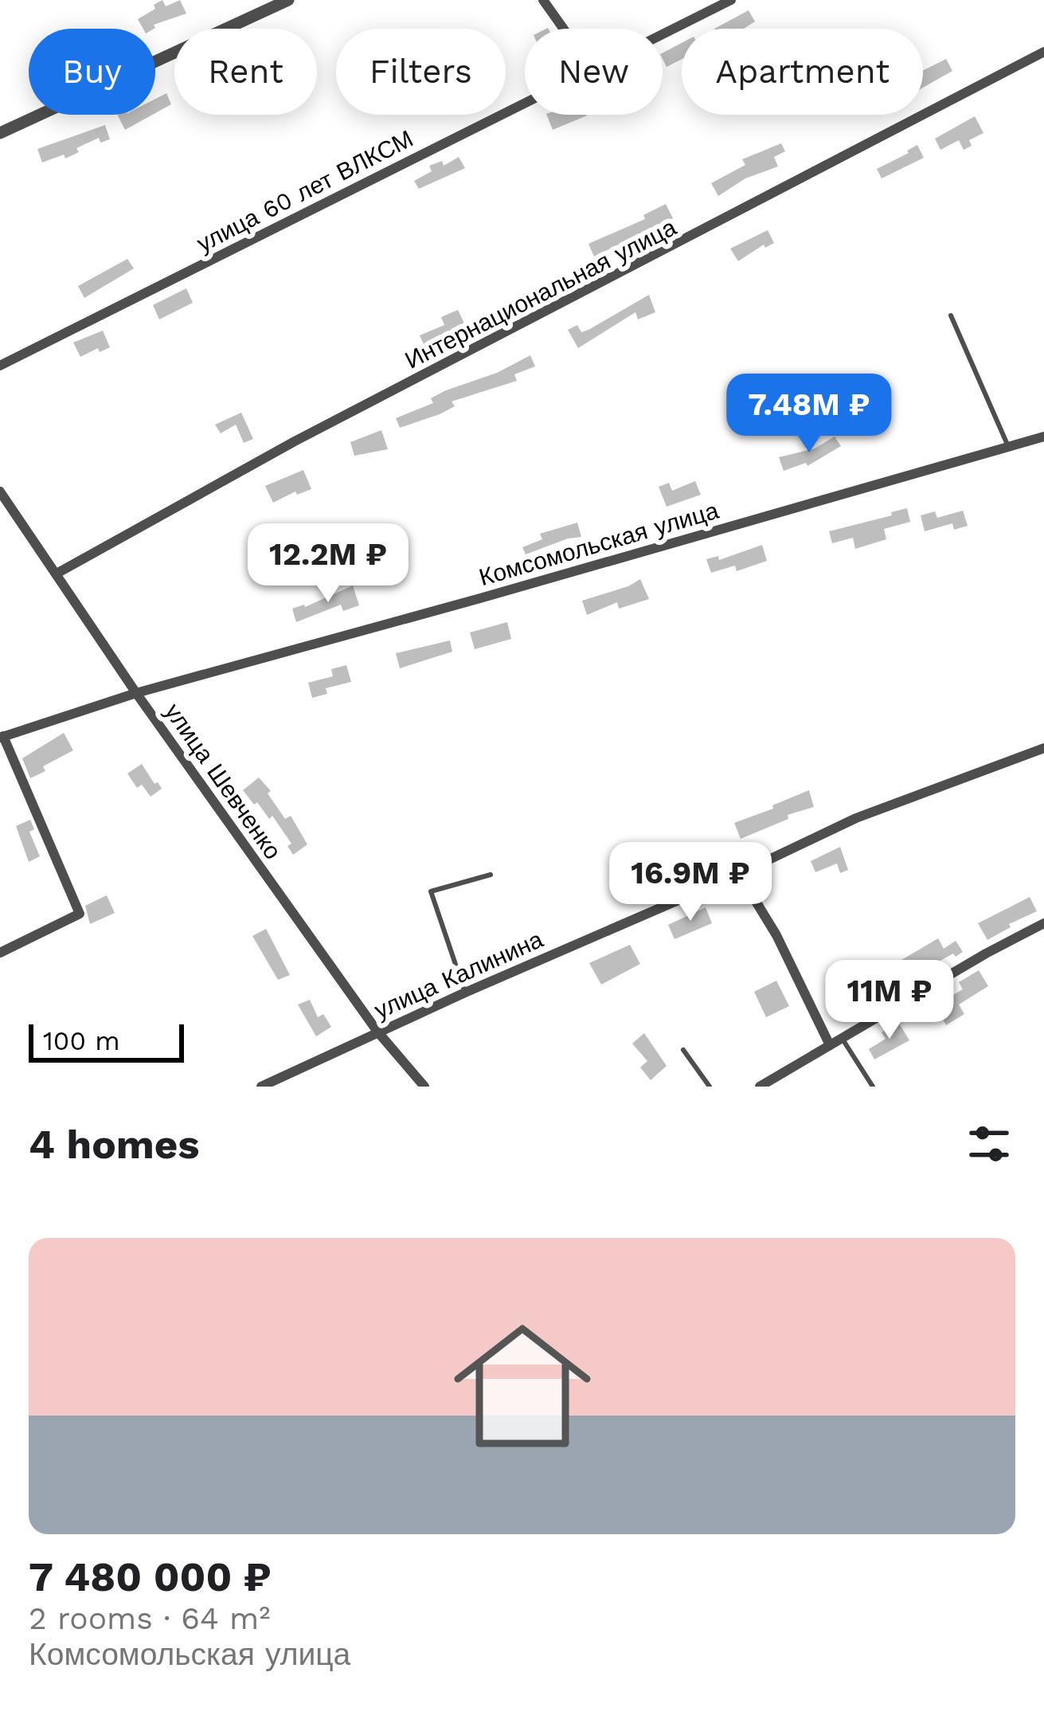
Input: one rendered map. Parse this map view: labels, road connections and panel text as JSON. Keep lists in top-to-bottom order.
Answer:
{
  "streets": {
    "street": [
      "улица 60 лет ВЛКСМ",
      "Интернациональная улица",
      "Комсомольская улица",
      "улица Шевченко",
      "улица Калинина"
    ]
  },
  "crossings": [
    ["Интернациональная улица", "улица Шевченко"],
    ["Комсомольская улица", "улица Шевченко"],
    ["улица Шевченко", "улица Калинина"]
  ],
  "scale_bar": "100 m",
  "page": {
    "chip": [
      "Buy",
      "Rent",
      "Filters",
      "New",
      "Apartment"
    ],
    "price": [
      "7.48M ₽",
      "12.2M ₽",
      "16.9M ₽",
      "11M ₽"
    ],
    "scale": "100 m",
    "heading": "4 homes",
    "list": [
      {
        "name": "7 480 000 ₽",
        "note": "2 rooms · 64 m² · Комсомольская улица"
      }
    ]
  }
}
